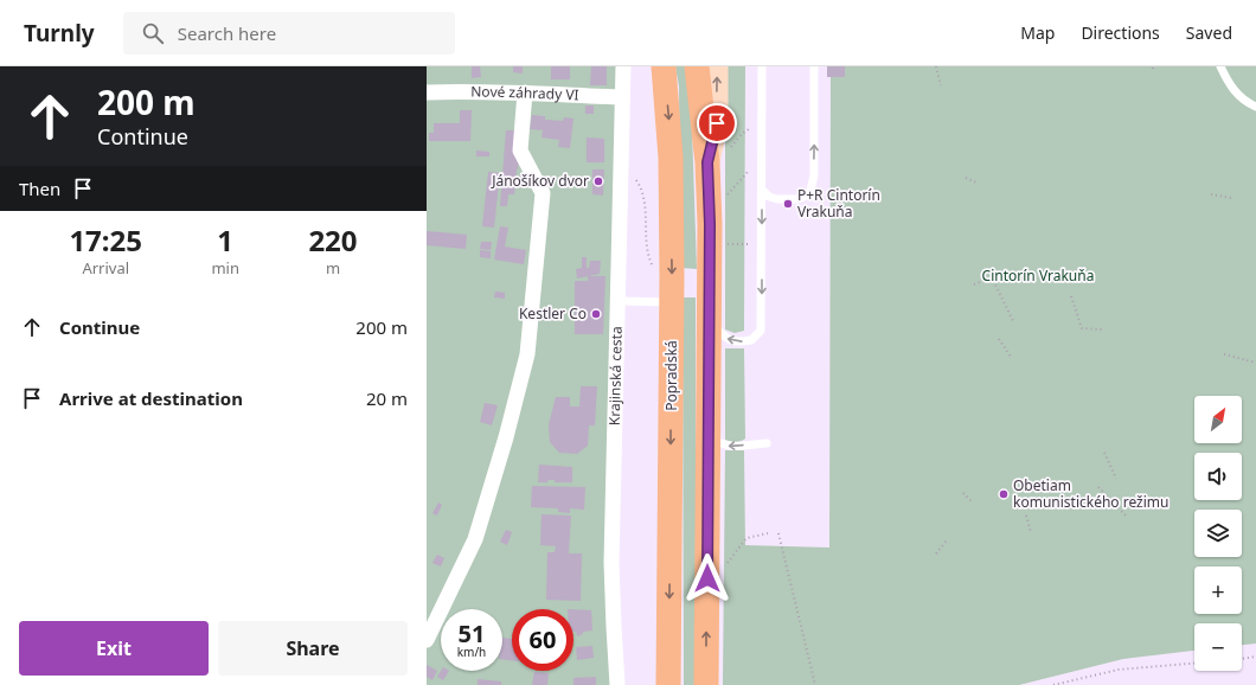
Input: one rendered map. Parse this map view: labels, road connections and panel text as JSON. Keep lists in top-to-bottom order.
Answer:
{
  "streets": {
    "main road": ["Popradská"],
    "street": ["Nové záhrady VI", "Krajinská cesta"]
  },
  "crossings": [
    ["Nové záhrady VI", "Krajinská cesta"]
  ],
  "parks": ["Cintorín Vrakuňa"],
  "places": [
    "Jánošíkov dvor",
    "P+R Cintorín Vrakuňa",
    "Kestler Co",
    "Obetiam komunistického režimu"
  ],
  "north": "top right",
  "page": {
    "header": "Turnly",
    "search": "Search here",
    "nav": ["Map", "Directions", "Saved"],
    "turn": ["200 m", "Continue"],
    "then": "Then",
    "eta": [
      "17:25",
      "Arrival",
      "1",
      "min",
      "220",
      "m"
    ],
    "list": [
      {
        "name": "Continue",
        "value": "200 m"
      },
      {
        "name": "Arrive at destination",
        "value": "20 m"
      }
    ],
    "map_buttons": ["+", "−"],
    "speed": "51 km/h",
    "limit": "60",
    "buttons": ["Exit", "Share"]
  }
}
